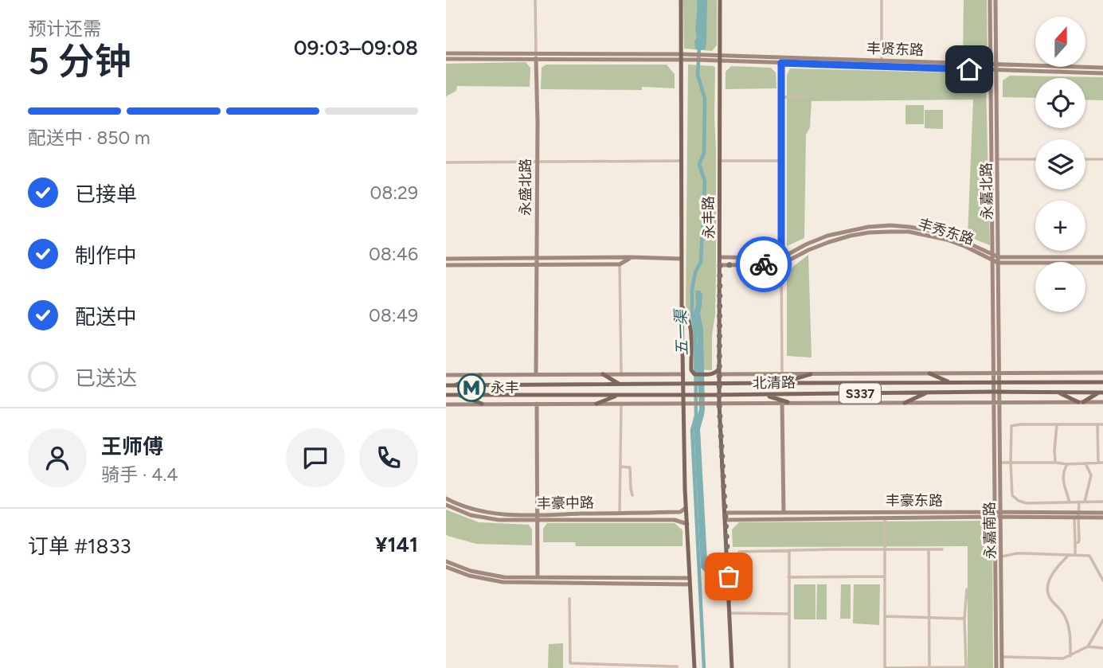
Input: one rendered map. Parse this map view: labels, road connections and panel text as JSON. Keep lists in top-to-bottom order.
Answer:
{
  "streets": {
    "main road": ["永丰路", "北清路", "S337"],
    "street": [
      "丰贤东路",
      "永盛北路",
      "永嘉北路",
      "丰秀东路",
      "丰豪东路",
      "丰豪中路",
      "永嘉南路"
    ]
  },
  "crossings": [
    ["丰贤东路", "永嘉北路"],
    ["丰贤东路", "永丰路"],
    ["永嘉北路", "丰秀东路"],
    ["永嘉北路", "北清路"],
    ["永嘉北路", "永嘉南路"],
    ["永丰路", "丰秀东路"],
    ["永丰路", "北清路"],
    ["永丰路", "丰豪东路"],
    ["永丰路", "丰豪中路"],
    ["北清路", "永嘉南路"],
    ["丰豪东路", "永嘉南路"]
  ],
  "water": ["五一渠"],
  "places": {
    "metro station": ["永丰"]
  },
  "north": "top",
  "page": {
    "heading": ["5 分钟", "预计还需", "09:03–09:08"],
    "panel": [
      "王师傅",
      "骑手 · 4.4",
      "订单 #1833",
      "¥141"
    ],
    "map_buttons": ["+", "−"],
    "bar": "配送中 · 850 m",
    "list": [
      ["已接单", "08:29"],
      ["制作中", "08:46"],
      ["配送中", "08:49"],
      "已送达"
    ]
  }
}
